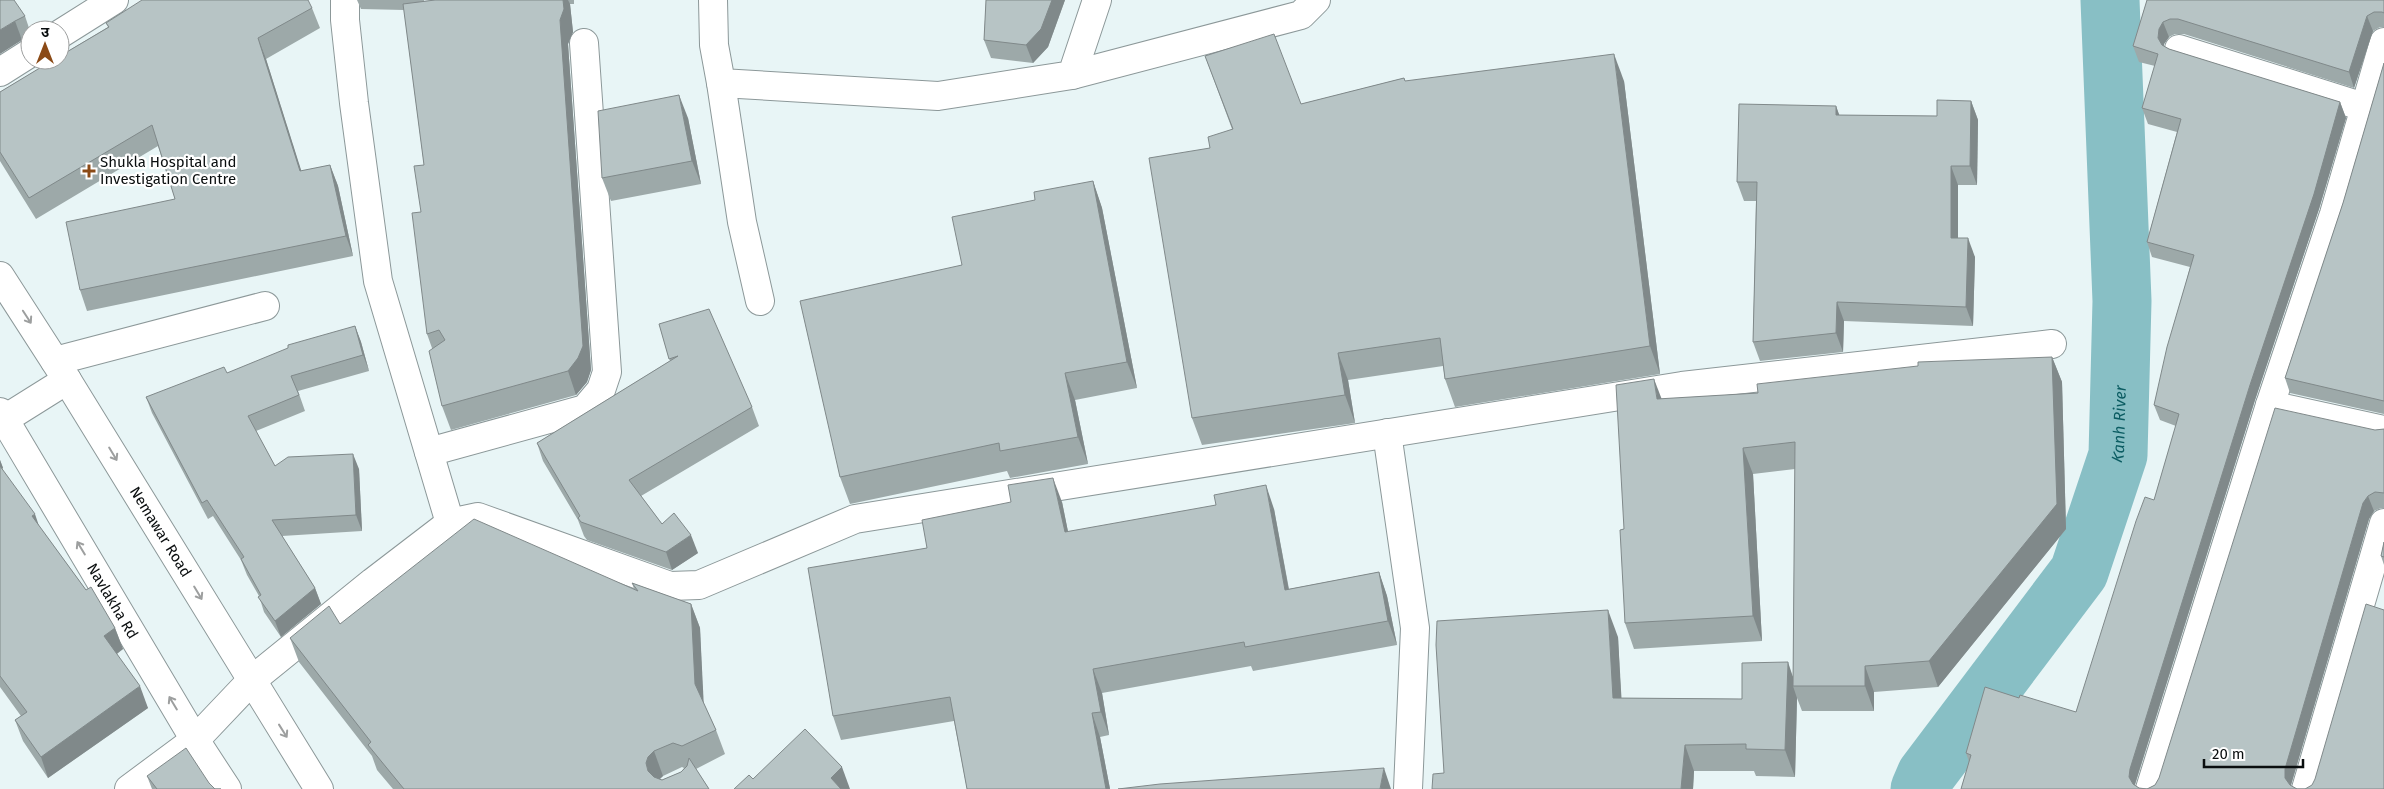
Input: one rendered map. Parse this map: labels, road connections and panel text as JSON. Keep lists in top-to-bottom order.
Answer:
{
  "streets": {
    "street": ["Nemawar Road", "Navlakha Rd"]
  },
  "one_way": ["Nemawar Road", "Navlakha Rd"],
  "water": ["Kanh River"],
  "places": {
    "health": ["Shukla Hospital and Investigation Centre"]
  },
  "scale_bar": "20 m",
  "north": "top"
}
